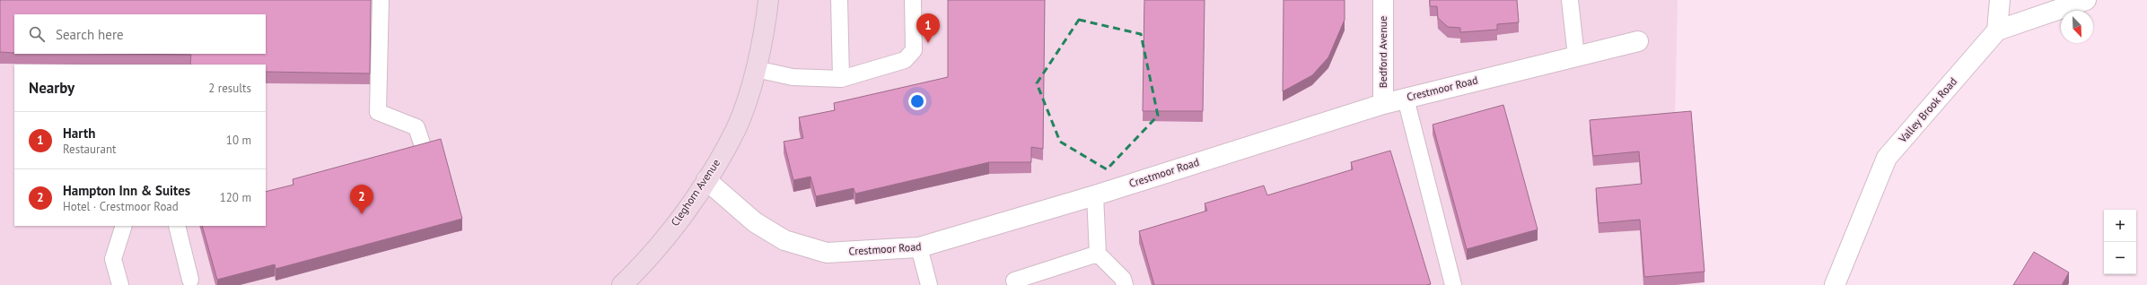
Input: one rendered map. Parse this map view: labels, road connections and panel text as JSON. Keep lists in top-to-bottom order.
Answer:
{
  "streets": {
    "street": [
      "Bedford Avenue",
      "Crestmoor Road",
      "Valley Brook Road",
      "Cleghorn Avenue"
    ]
  },
  "crossings": [
    ["Bedford Avenue", "Crestmoor Road"],
    ["Crestmoor Road", "Cleghorn Avenue"]
  ],
  "north": "bottom right",
  "page": {
    "pins": ["1", "2"],
    "search": "Search here",
    "heading": ["Nearby", "2 results"],
    "list": [
      {
        "mark": "1",
        "name": "Harth",
        "note": "Restaurant",
        "value": "10 m"
      },
      {
        "mark": "2",
        "name": "Hampton Inn & Suites",
        "note": "Hotel · Crestmoor Road",
        "value": "120 m"
      }
    ],
    "map_buttons": ["+", "−"]
  }
}
